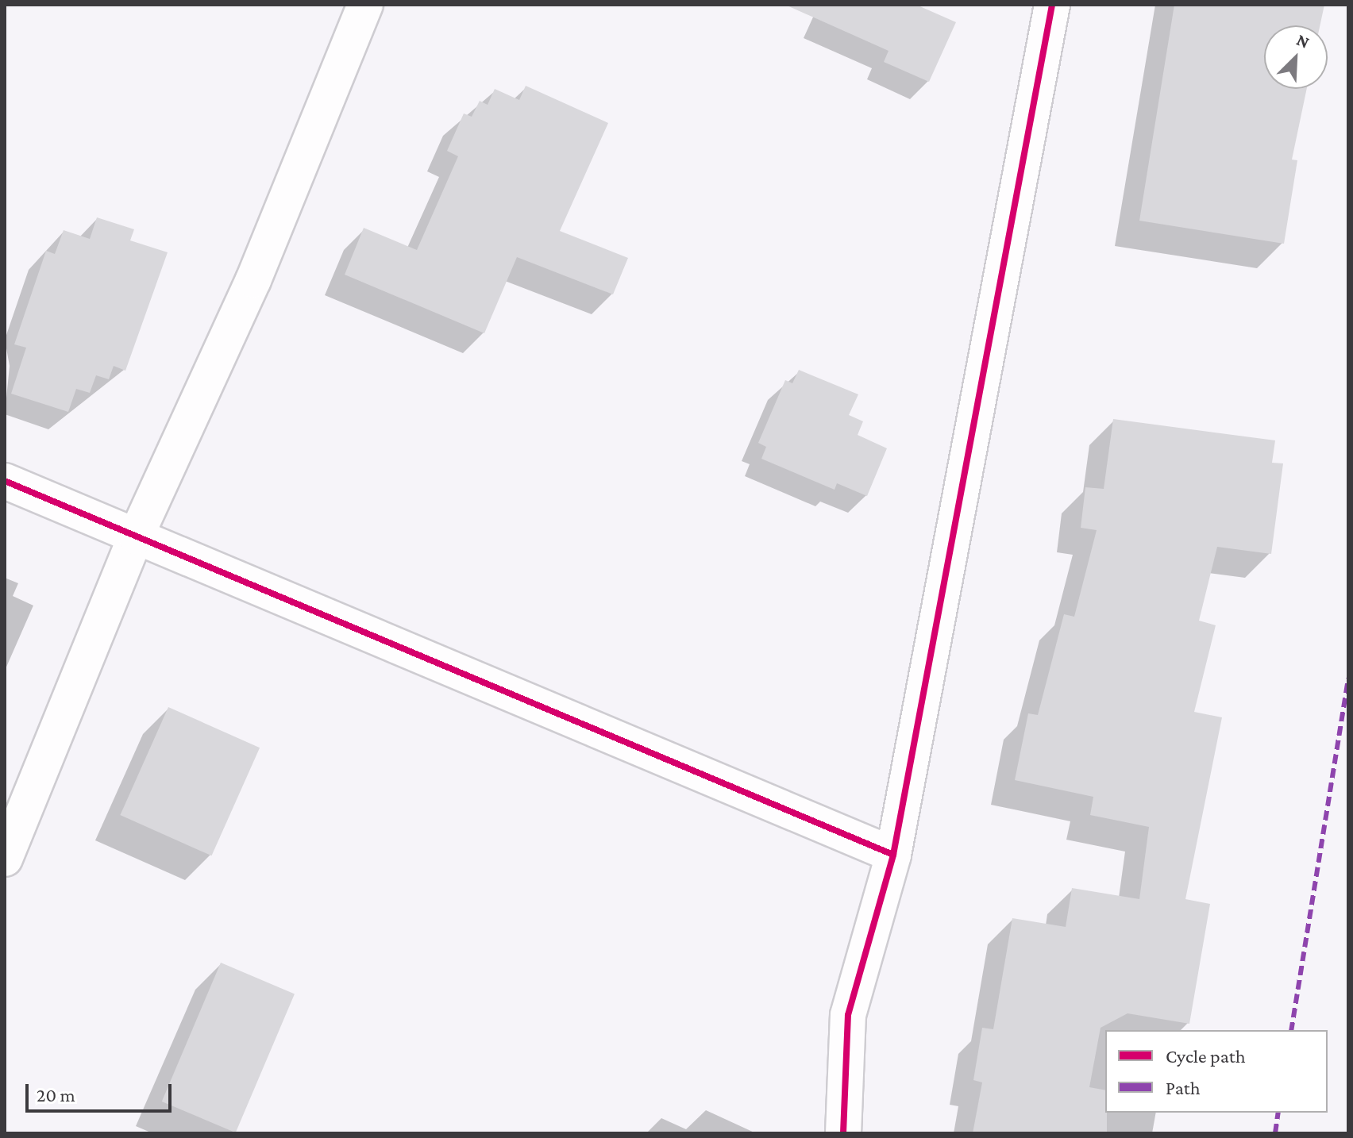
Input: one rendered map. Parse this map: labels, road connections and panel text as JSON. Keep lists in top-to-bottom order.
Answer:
{
  "legend": ["Cycle path", "Path"],
  "scale_bar": "20 m",
  "north": "top right"
}
